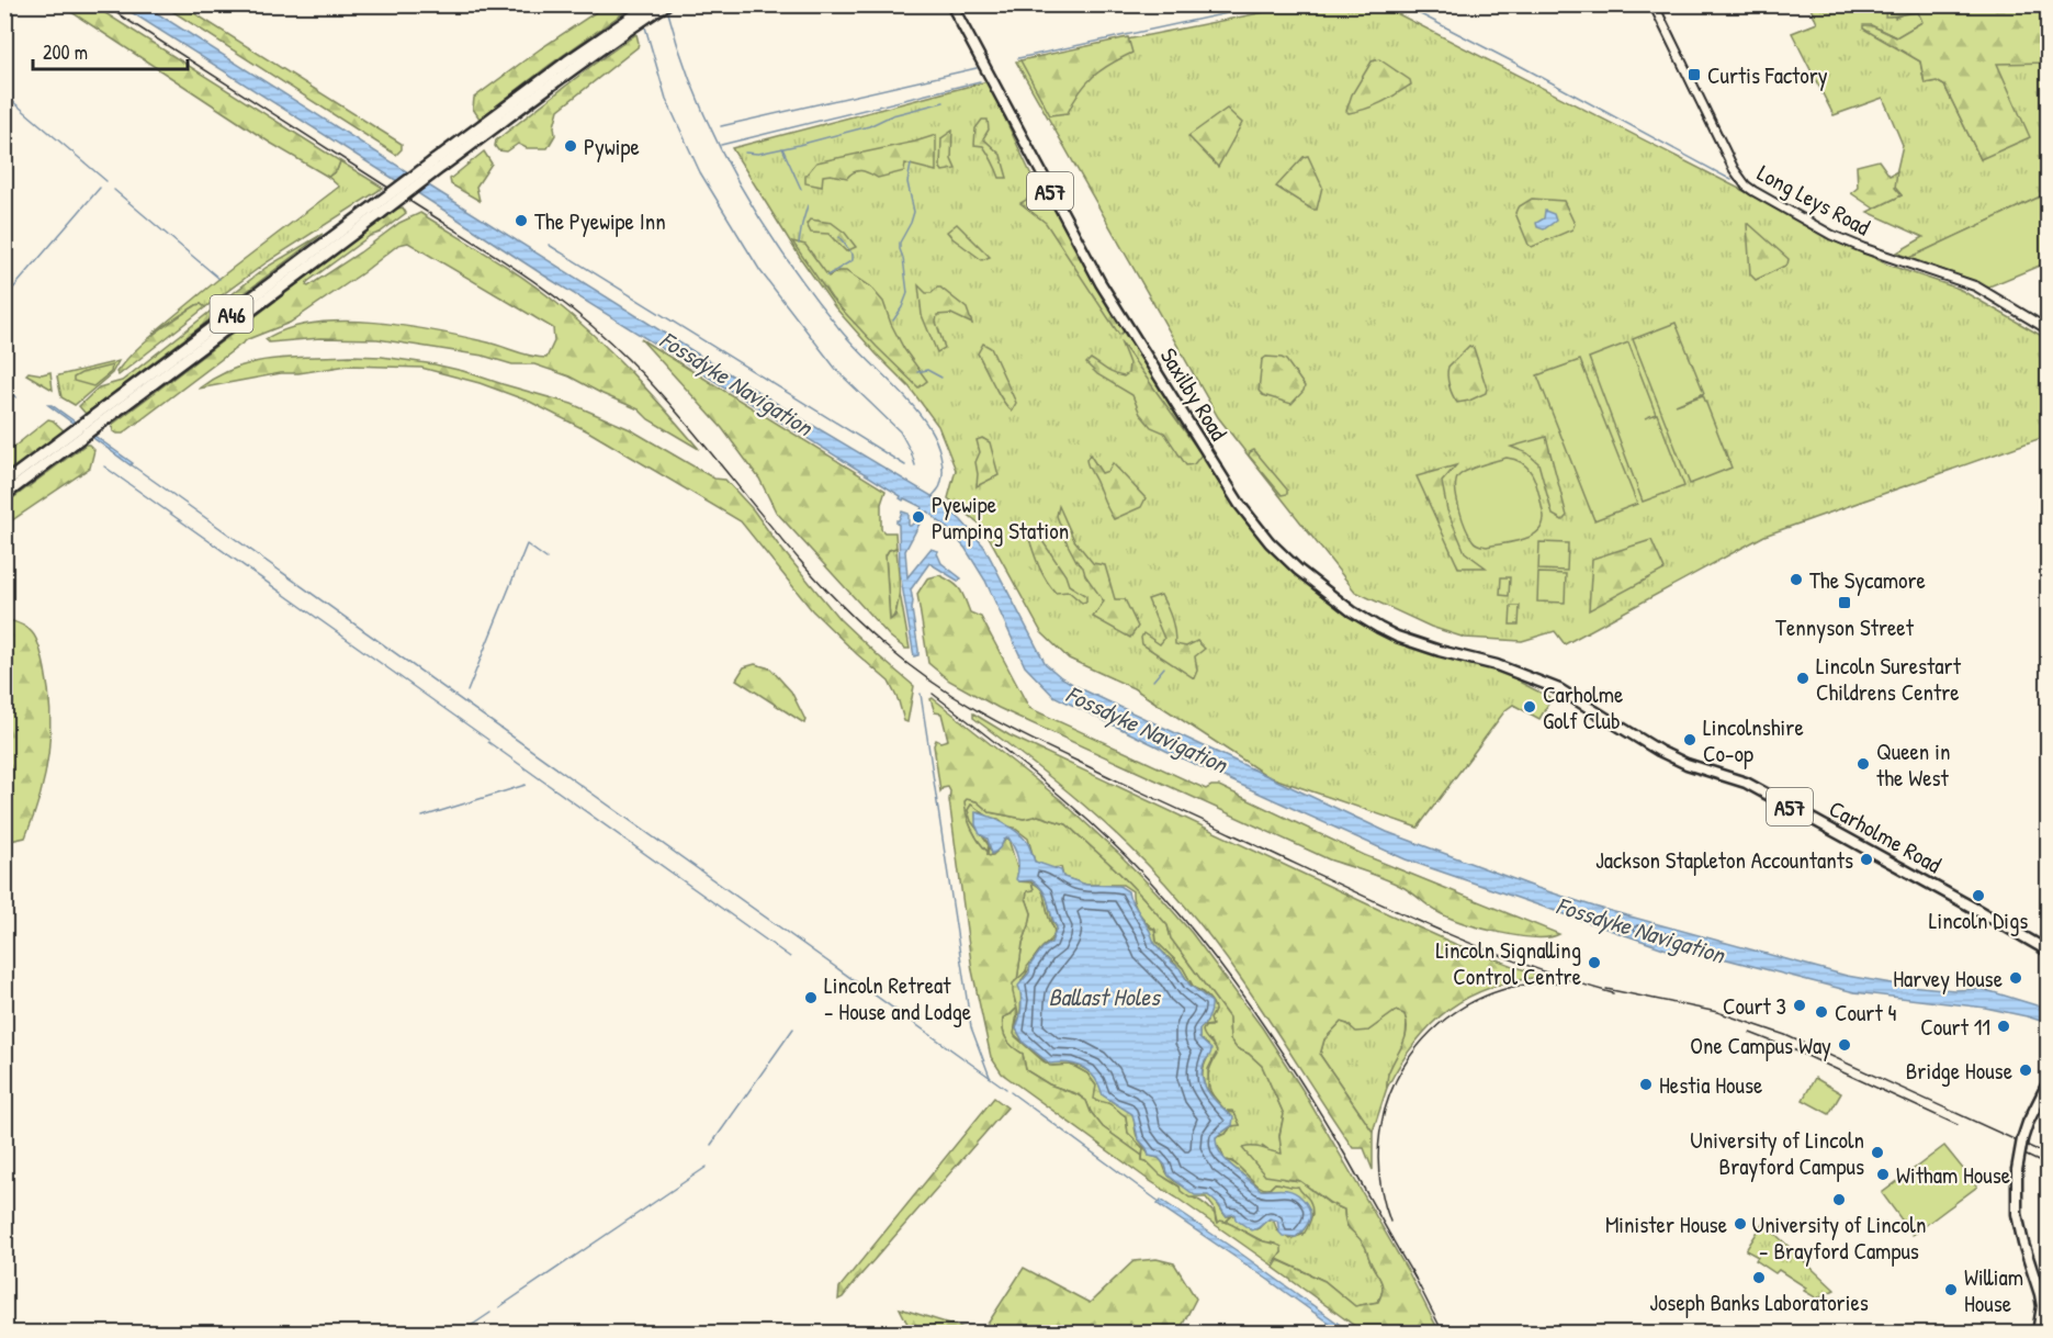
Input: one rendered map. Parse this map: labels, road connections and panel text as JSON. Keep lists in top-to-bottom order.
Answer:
{
  "streets": {
    "highway": ["A46"],
    "main road": ["A57", "Saxilby Road", "Carholme Road"],
    "street": ["Long Leys Road"]
  },
  "crossings": [
    ["Saxilby Road", "Carholme Road"]
  ],
  "water": ["Fossdyke Navigation", "Ballast Holes"],
  "places": {
    "transit": ["Curtis Factory", "Tennyson Street"],
    "other": [
      "Pywipe",
      "The Pyewipe Inn",
      "Pyewipe Pumping Station",
      "The Sycamore",
      "Lincoln Surestart Childrens Centre",
      "Carholme Golf Club",
      "Lincolnshire Co-op",
      "Queen in the West",
      "Jackson Stapleton Accountants",
      "Lincoln Digs",
      "Lincoln Signalling Control Centre",
      "Harvey House",
      "Lincoln Retreat - House and Lodge",
      "Court 3",
      "Court 4",
      "Court 11",
      "One Campus Way",
      "Bridge House",
      "Hestia House",
      "University of Lincoln Brayford Campus",
      "Witham House",
      "University of Lincoln - Brayford Campus",
      "Minister House",
      "Joseph Banks Laboratories",
      "William House"
    ]
  },
  "scale_bar": "200 m"
}
